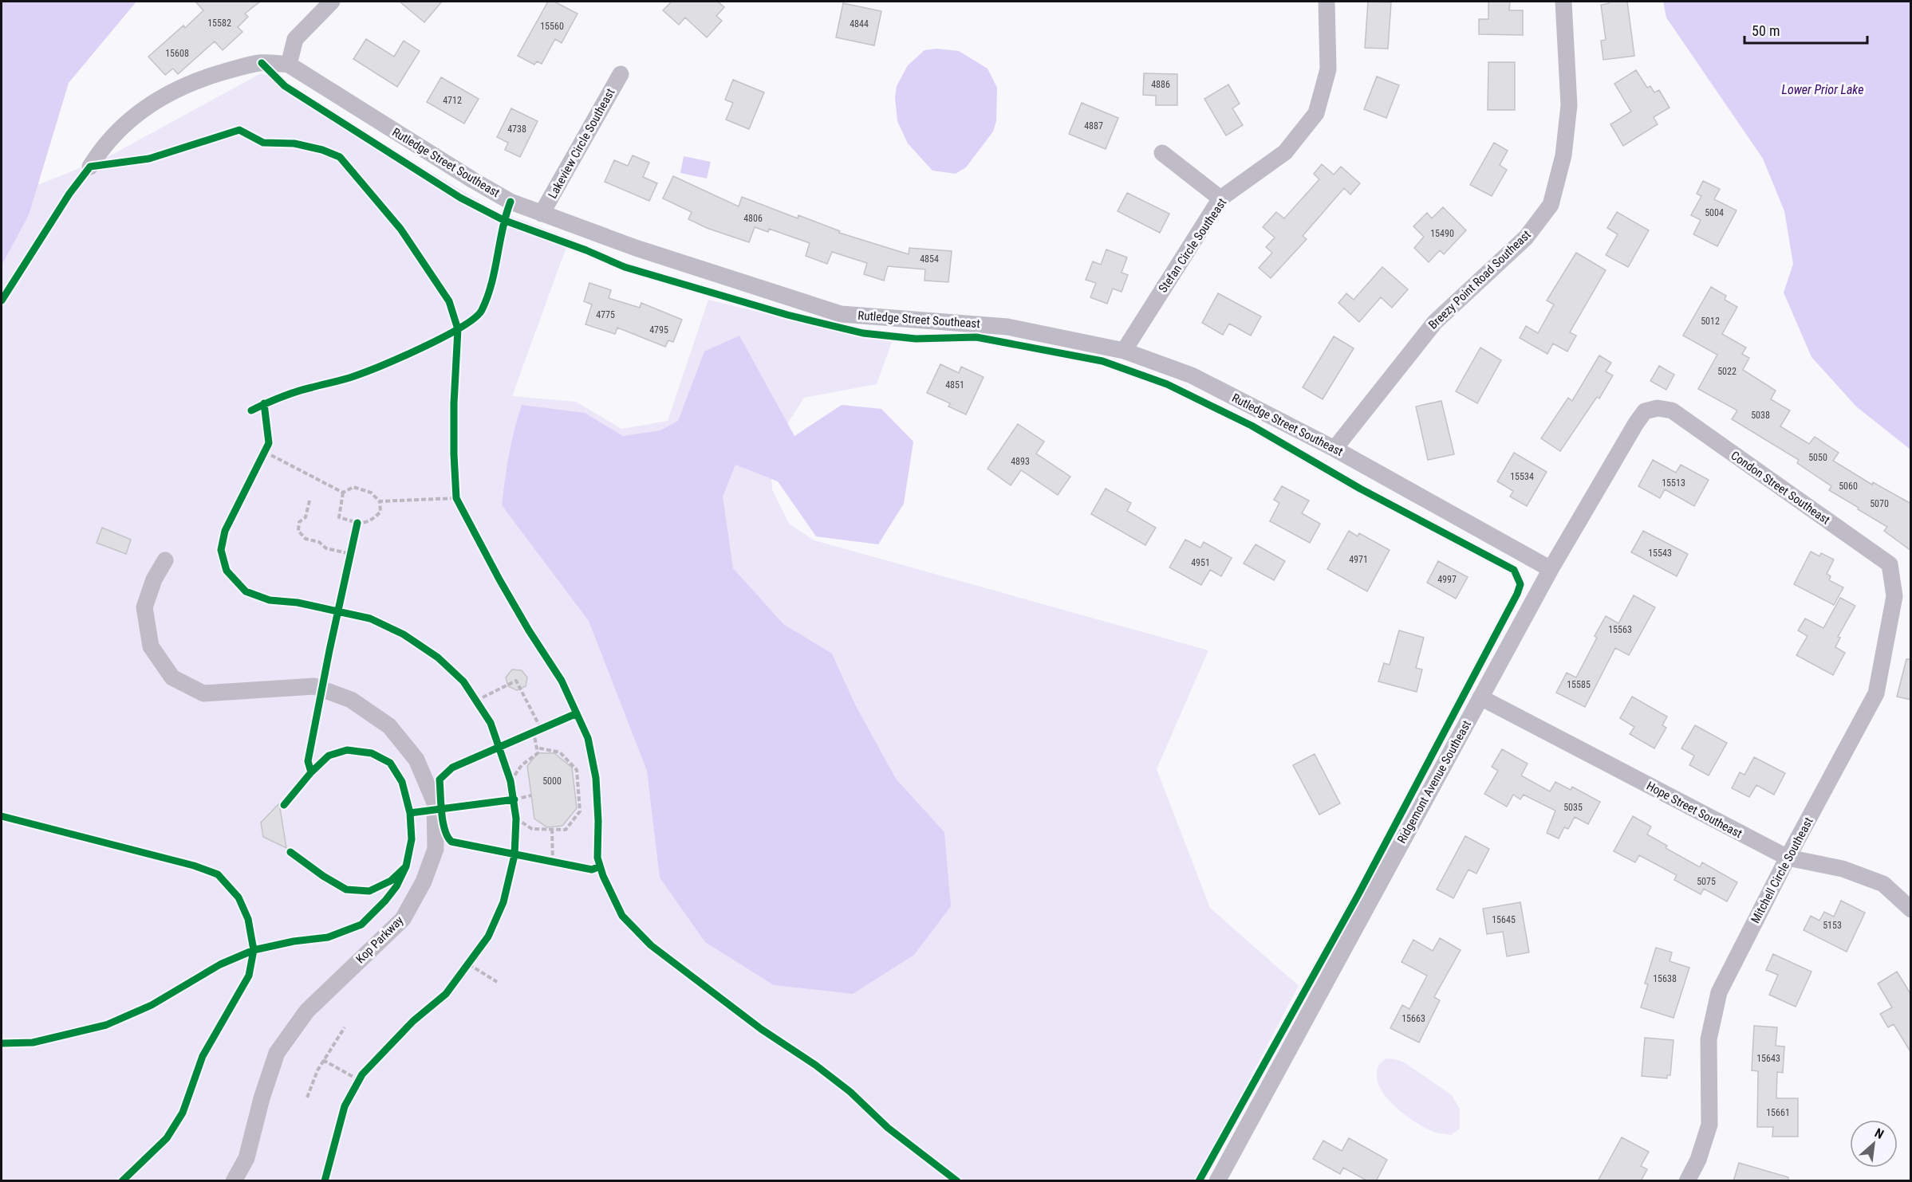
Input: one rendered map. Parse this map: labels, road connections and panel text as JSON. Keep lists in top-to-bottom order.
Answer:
{
  "streets": {
    "street": [
      "Lakeview Circle Southeast",
      "Rutledge Street Southeast",
      "Stefan Circle Southeast",
      "Breezy Point Road Southeast",
      "Condon Street Southeast",
      "Ridgemont Avenue Southeast",
      "Hope Street Southeast",
      "Mitchell Circle Southeast",
      "Kop Parkway"
    ]
  },
  "crossings": [
    ["Lakeview Circle Southeast", "Rutledge Street Southeast"],
    ["Rutledge Street Southeast", "Stefan Circle Southeast"],
    ["Rutledge Street Southeast", "Breezy Point Road Southeast"],
    ["Rutledge Street Southeast", "Ridgemont Avenue Southeast"],
    ["Condon Street Southeast", "Ridgemont Avenue Southeast"],
    ["Condon Street Southeast", "Mitchell Circle Southeast"],
    ["Ridgemont Avenue Southeast", "Hope Street Southeast"],
    ["Hope Street Southeast", "Mitchell Circle Southeast"]
  ],
  "water": ["Lower Prior Lake"],
  "house_numbers": [
    "15582",
    "4844",
    "15560",
    "15608",
    "4886",
    "4712",
    "4887",
    "4738",
    "5004",
    "4806",
    "15490",
    "4854",
    "4775",
    "5012",
    "4795",
    "5022",
    "4851",
    "5038",
    "5050",
    "4893",
    "15534",
    "15513",
    "5060",
    "5070",
    "15543",
    "4971",
    "4951",
    "4997",
    "15563",
    "15585",
    "5000",
    "5035",
    "5075",
    "15645",
    "5153",
    "15638",
    "15663",
    "15643",
    "15661"
  ],
  "scale_bar": "50 m",
  "north": "top right"
}
